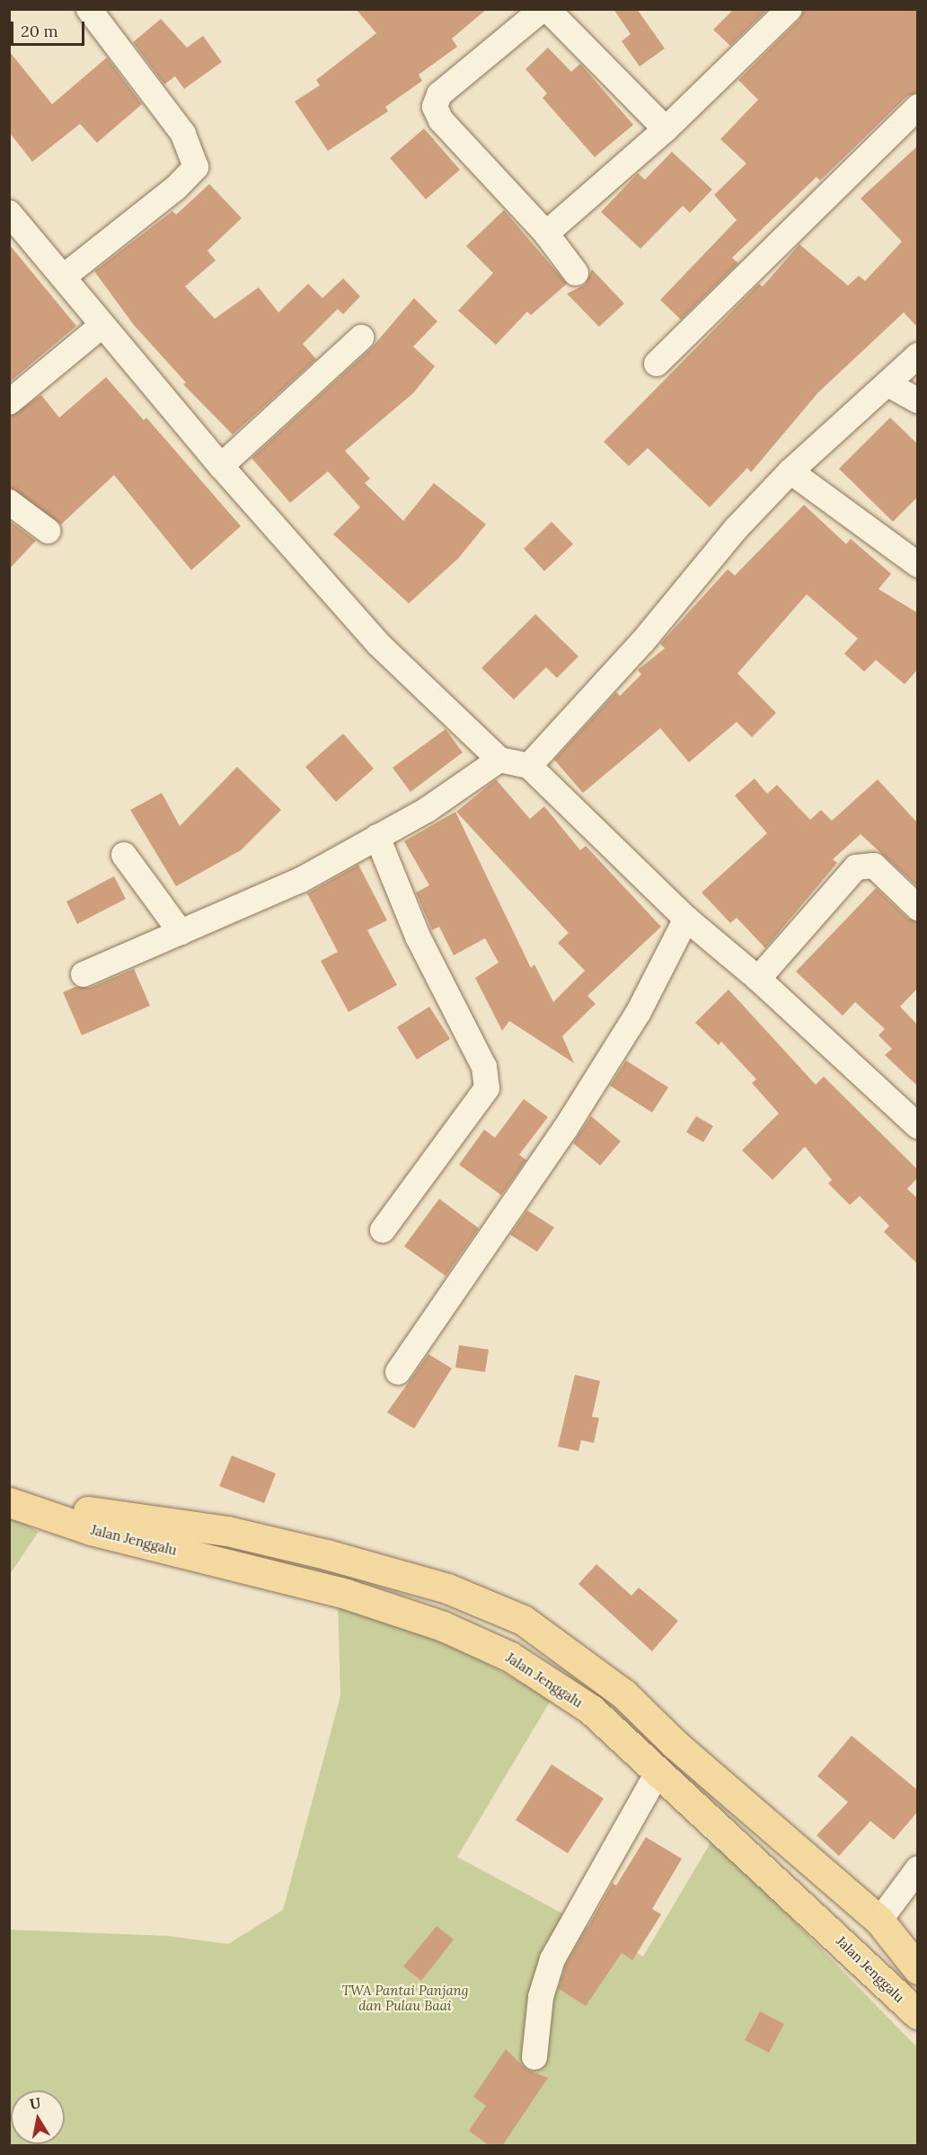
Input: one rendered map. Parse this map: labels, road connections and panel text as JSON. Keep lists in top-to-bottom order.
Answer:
{
  "streets": {
    "main road": ["Jalan Jenggalu"]
  },
  "parks": ["TWA Pantai Panjang dan Pulau Baai"],
  "scale_bar": "20 m",
  "north": "top"
}
